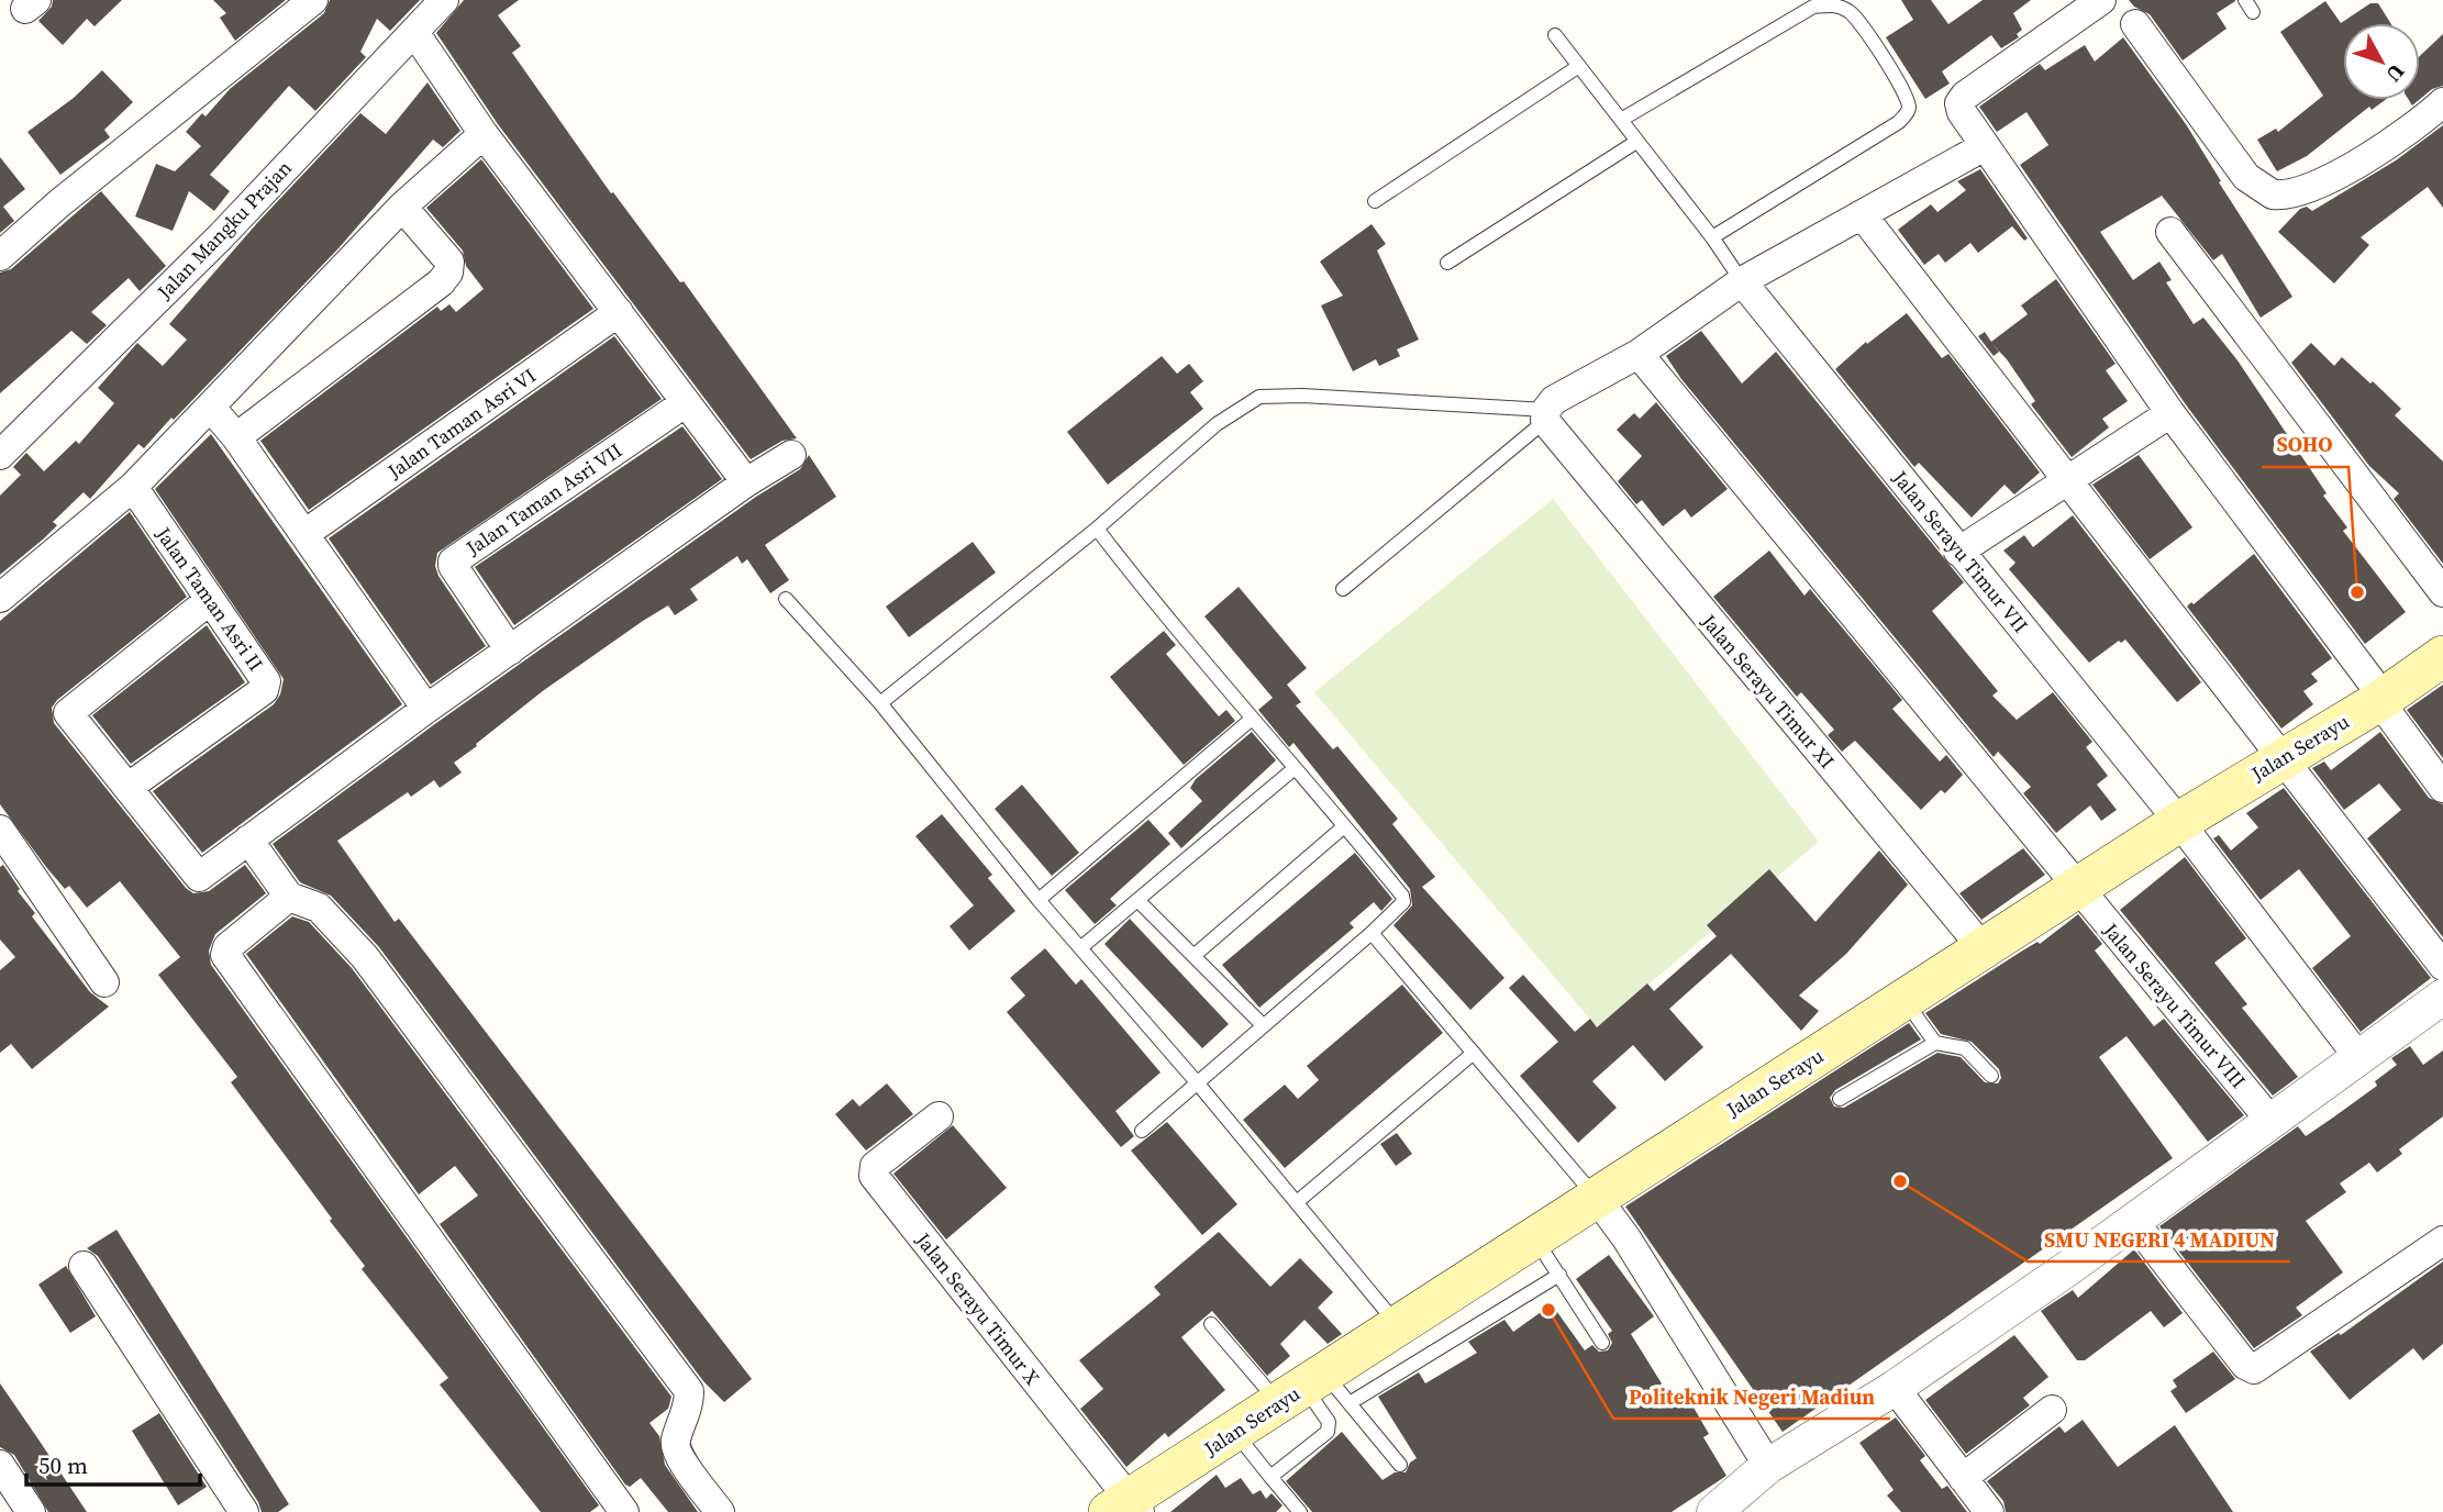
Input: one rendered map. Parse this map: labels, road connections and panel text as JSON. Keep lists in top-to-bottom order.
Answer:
{
  "streets": {
    "main road": ["Jalan Serayu"],
    "street": [
      "Jalan Mangku Prajan",
      "Jalan Taman Asri VI",
      "Jalan Taman Asri VII",
      "Jalan Serayu Timur VII",
      "Jalan Taman Asri II",
      "Jalan Serayu Timur XI",
      "Jalan Serayu Timur VIII",
      "Jalan Serayu Timur X"
    ]
  },
  "crossings": [
    ["Jalan Serayu Timur VII", "Jalan Serayu"],
    ["Jalan Serayu Timur XI", "Jalan Serayu"],
    ["Jalan Serayu", "Jalan Serayu Timur VIII"],
    ["Jalan Serayu", "Jalan Serayu Timur X"]
  ],
  "places": ["SOHO", "SMU NEGERI 4 MADIUN", "Politeknik Negeri Madiun"],
  "scale_bar": "50 m",
  "north": "bottom right"
}
